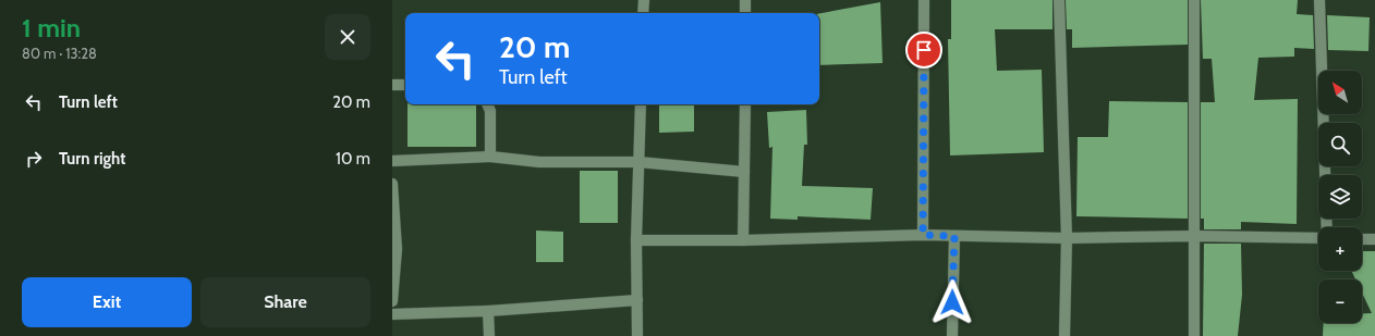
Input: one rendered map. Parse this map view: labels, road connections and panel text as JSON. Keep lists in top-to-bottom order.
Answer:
{
  "north": "top left",
  "page": {
    "heading": ["1 min", "80 m · 13:28"],
    "turn": ["20 m", "Turn left"],
    "map_buttons": ["+", "−"],
    "list": [
      {
        "name": "Turn left",
        "value": "20 m"
      },
      {
        "name": "Turn right",
        "value": "10 m"
      }
    ],
    "buttons": ["Exit", "Share"]
  }
}
